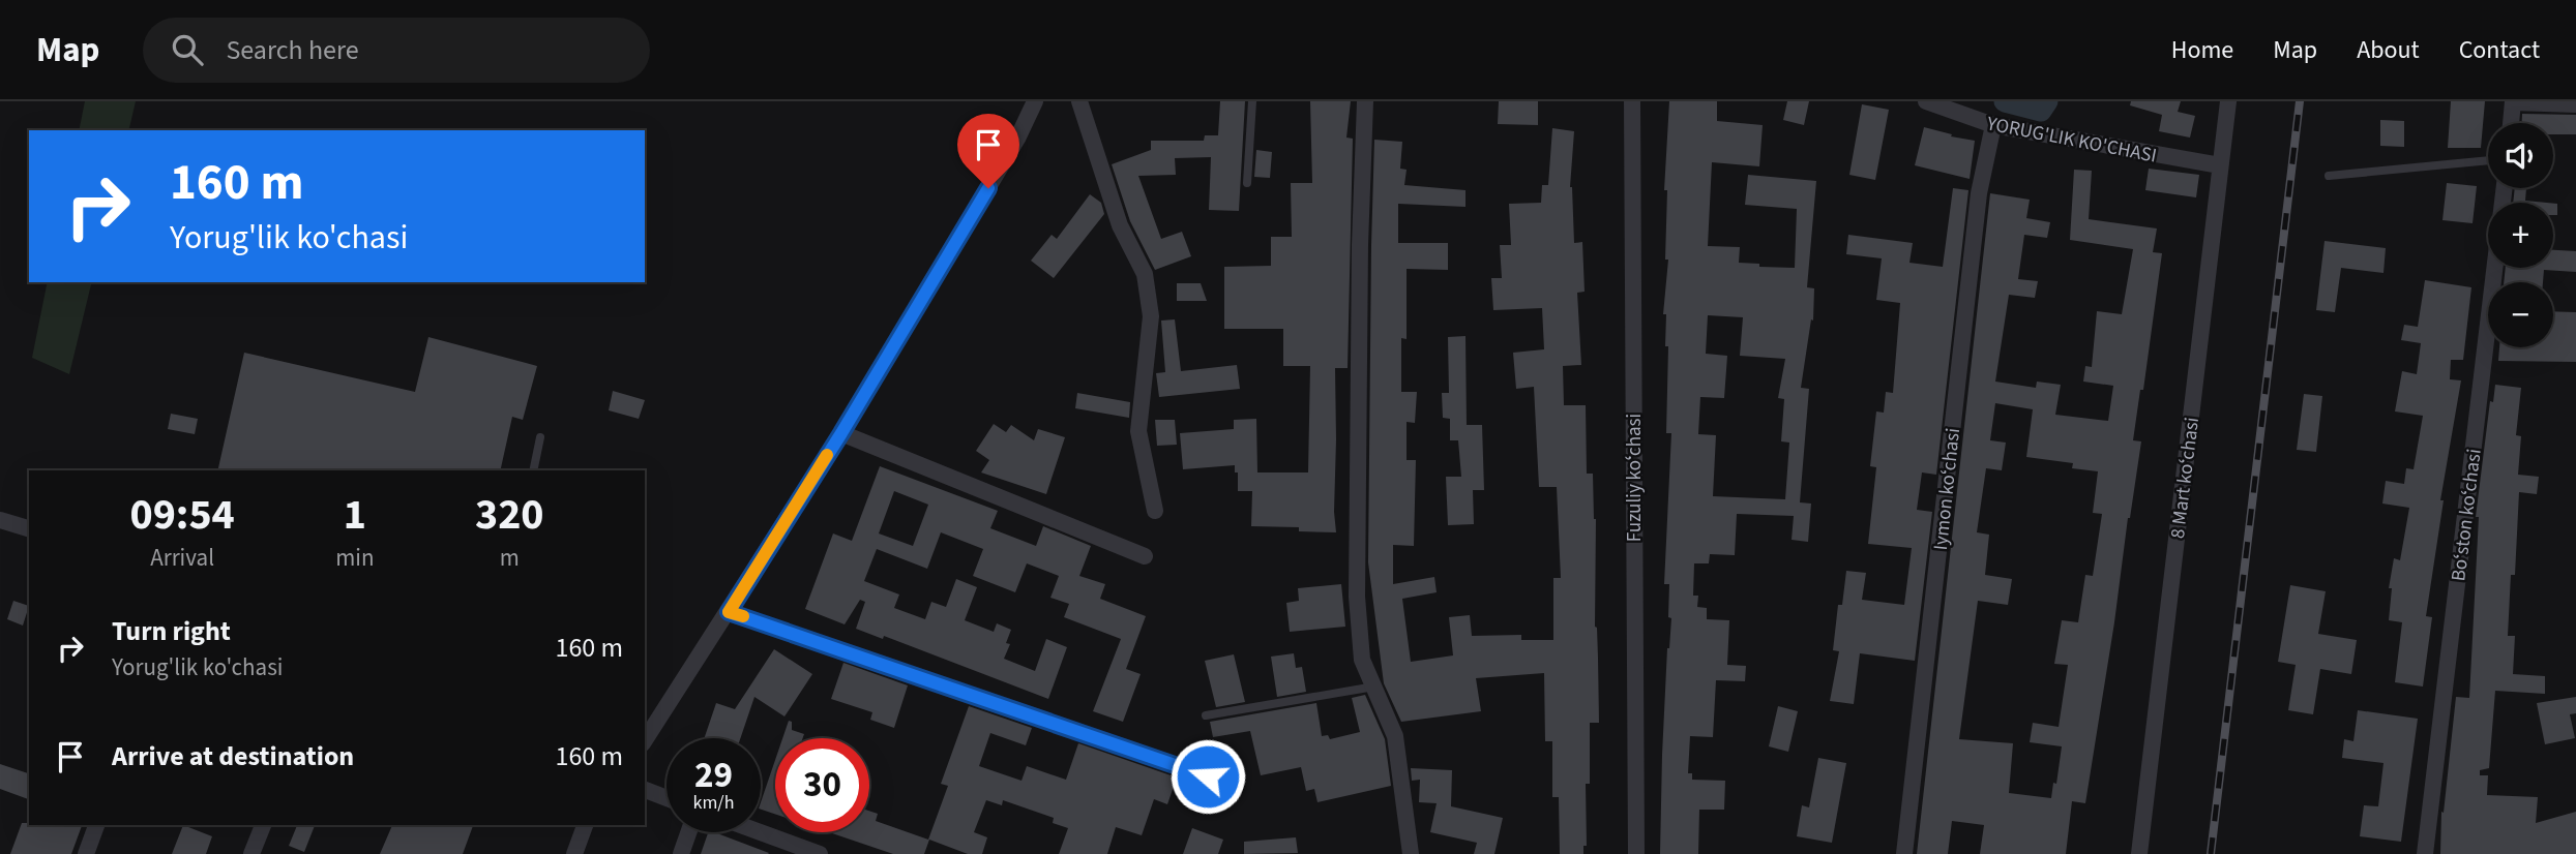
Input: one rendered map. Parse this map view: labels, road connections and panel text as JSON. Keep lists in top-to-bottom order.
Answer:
{
  "streets": {
    "street": [
      "YORUG'LIK KO'CHASI",
      "Fuzuliy koʻchasi",
      "8 Mart koʻchasi",
      "Iymon koʻchasi",
      "Boʻston koʻchasi"
    ]
  },
  "crossings": [
    ["YORUG'LIK KO'CHASI", "8 Mart koʻchasi"],
    ["YORUG'LIK KO'CHASI", "Iymon koʻchasi"]
  ],
  "page": {
    "header": "Map",
    "search": "Search here",
    "nav": [
      "Home",
      "Map",
      "About",
      "Contact"
    ],
    "map_buttons": ["+", "−"],
    "turn": ["160 m", "Yorug'lik ko'chasi"],
    "eta": [
      "09:54",
      "Arrival",
      "1",
      "min",
      "320",
      "m"
    ],
    "list": [
      {
        "name": "Turn right",
        "note": "Yorug'lik ko'chasi",
        "value": "160 m"
      },
      {
        "name": "Arrive at destination",
        "value": "160 m"
      }
    ],
    "speed": "29 km/h",
    "limit": "30"
  }
}
